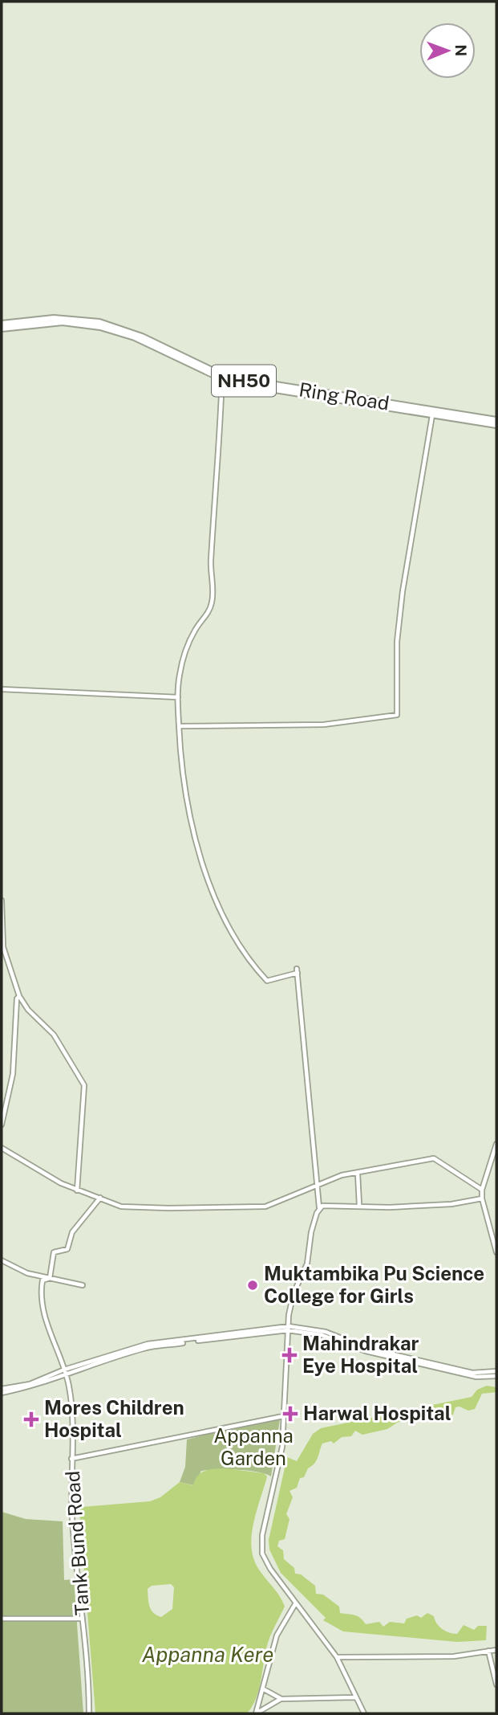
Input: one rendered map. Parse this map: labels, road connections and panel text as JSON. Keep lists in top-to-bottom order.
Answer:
{
  "streets": {
    "highway": ["NH50", "Ring Road"],
    "street": ["Tank Bund Road"]
  },
  "water": ["Appanna Kere"],
  "parks": ["Appanna Garden"],
  "places": {
    "other": ["Muktambika Pu Science College for Girls"],
    "health": ["Mahindrakar Eye Hospital", "Harwal Hospital", "Mores Children Hospital"]
  },
  "north": "right"
}
